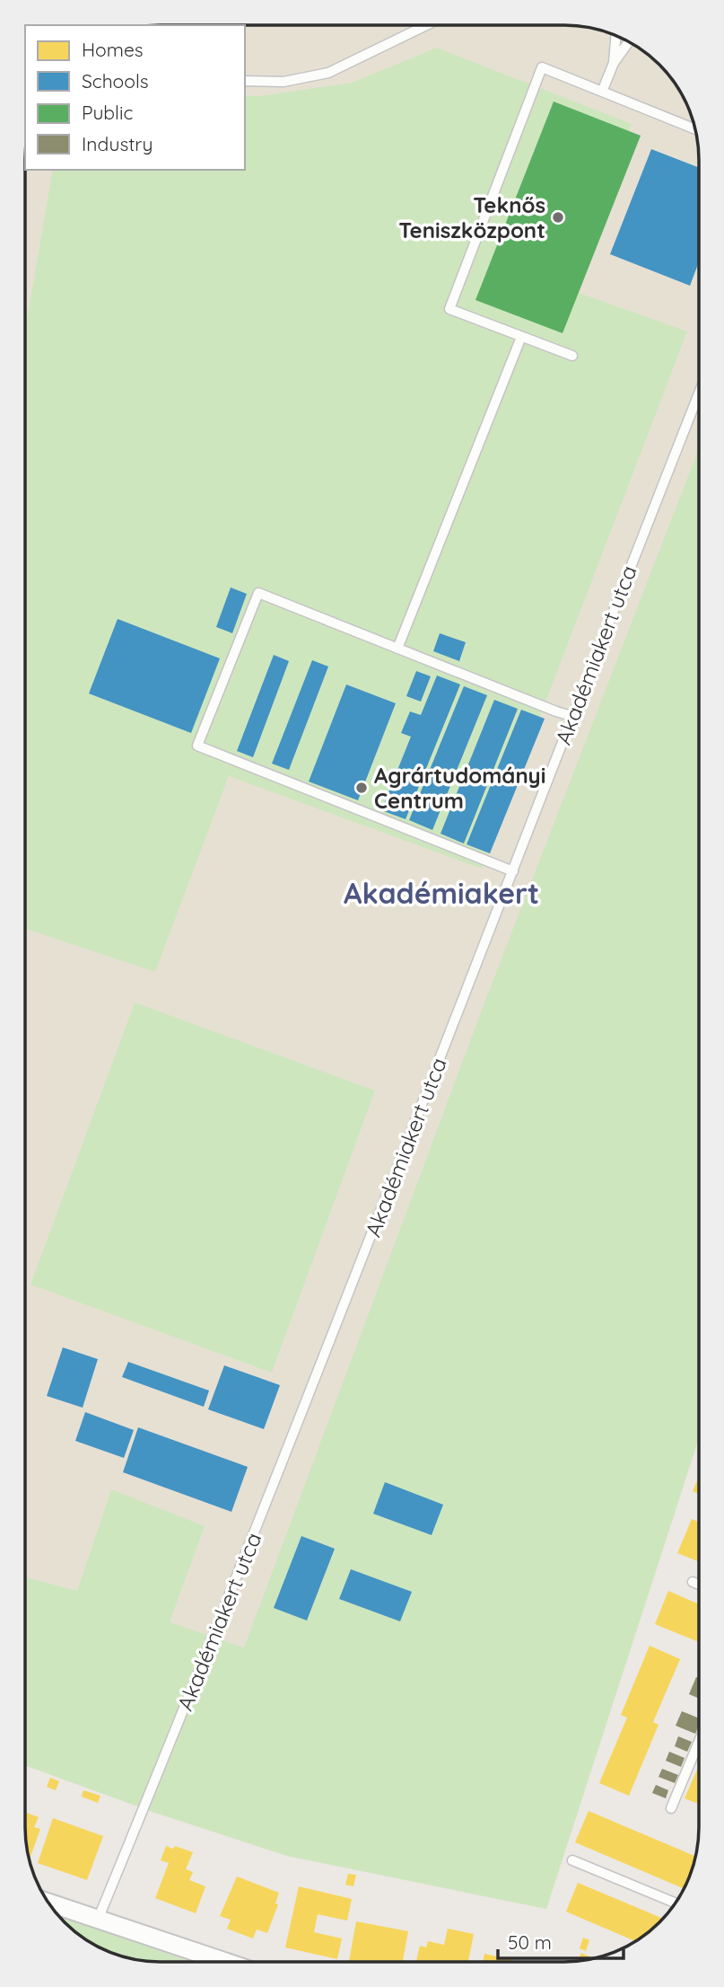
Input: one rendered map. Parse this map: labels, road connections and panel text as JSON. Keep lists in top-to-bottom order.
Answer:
{
  "streets": {
    "lane": ["Akadémiakert utca"]
  },
  "districts": ["Akadémiakert"],
  "places": ["Teknős Teniszközpont", "Agrártudományi Centrum"],
  "legend": [
    "Homes",
    "Schools",
    "Public",
    "Industry"
  ],
  "scale_bar": "50 m"
}
